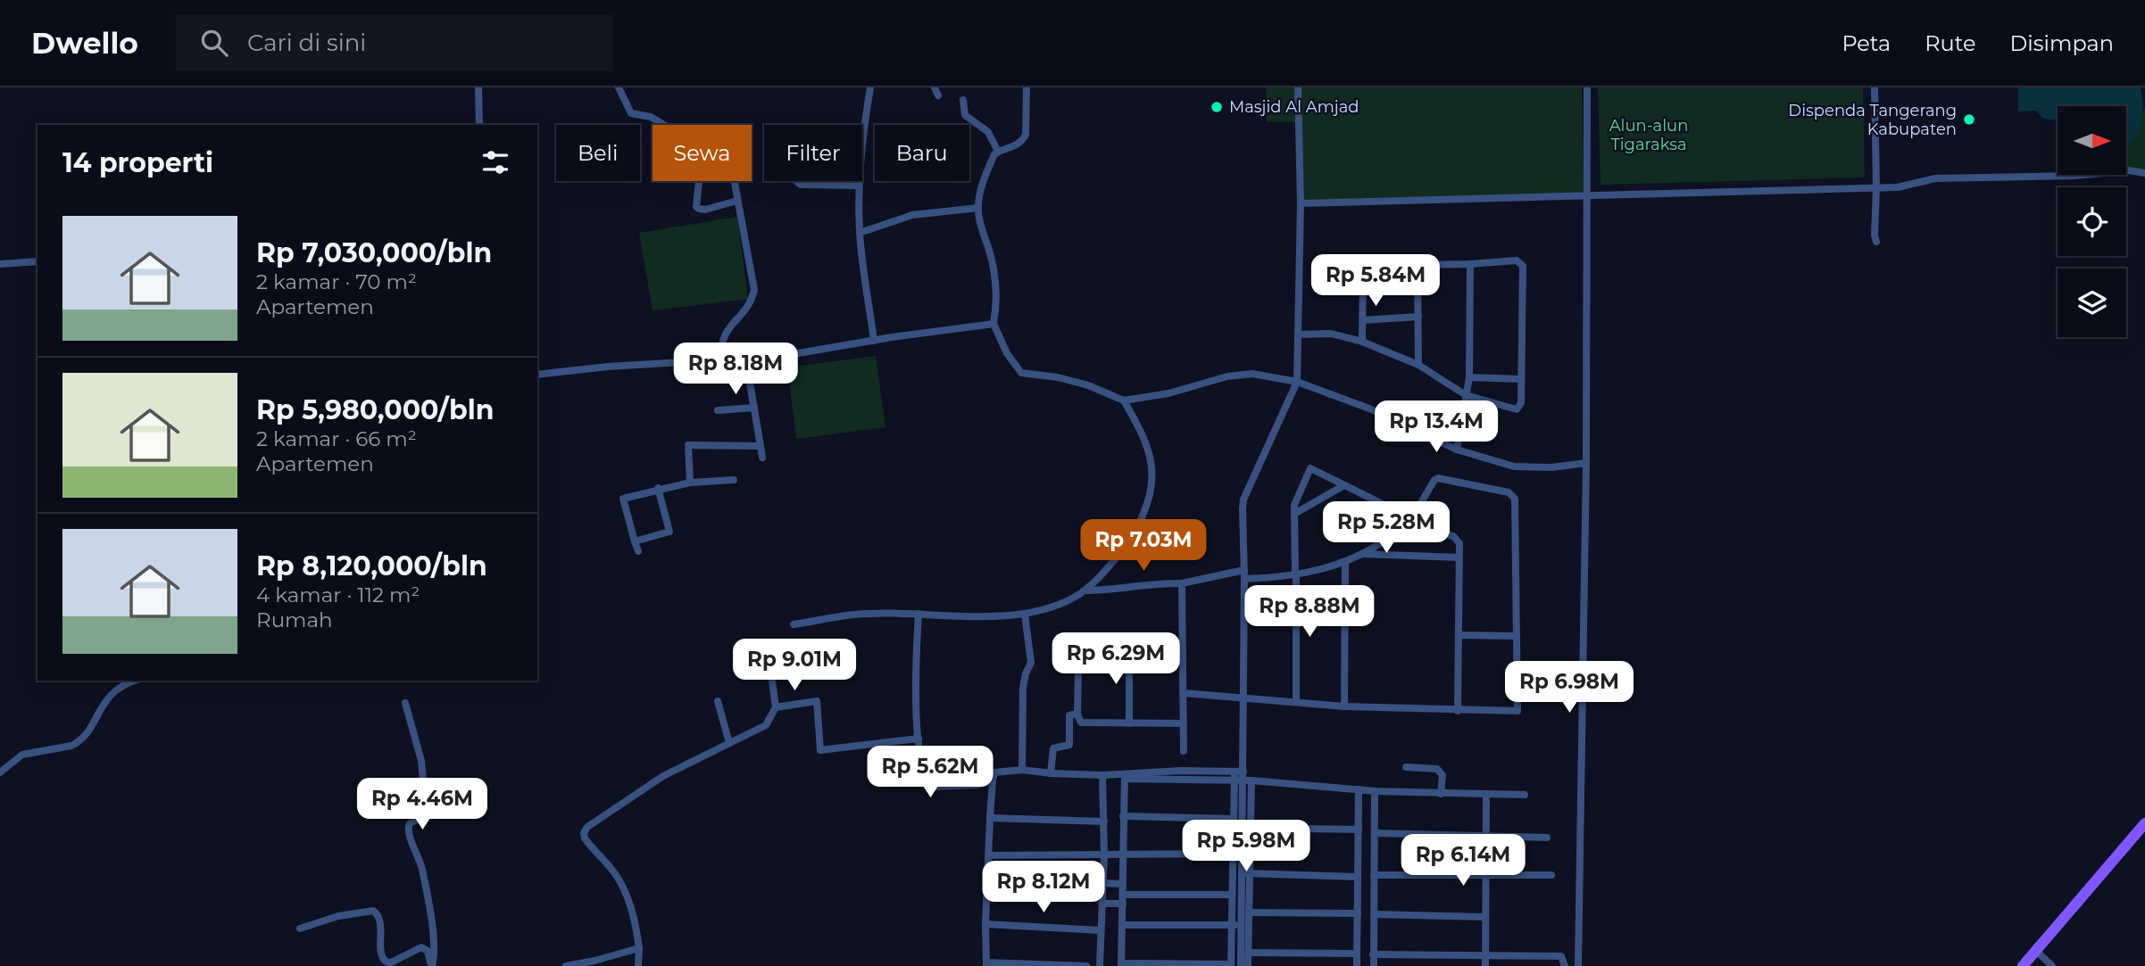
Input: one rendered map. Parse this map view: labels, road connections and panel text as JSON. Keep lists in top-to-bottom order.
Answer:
{
  "parks": ["Alun-alun Tigaraksa"],
  "places": ["Masjid Al Amjad", "Dispenda Tangerang Kabupaten"],
  "north": "right",
  "page": {
    "header": "Dwello",
    "search": "Cari di sini",
    "nav": ["Peta", "Rute", "Disimpan"],
    "chip": [
      "Beli",
      "Sewa",
      "Filter",
      "Baru"
    ],
    "heading": "14 properti",
    "list": [
      {
        "name": "Rp 7,030,000/bln",
        "note": "2 kamar · 70 m² · Apartemen"
      },
      {
        "name": "Rp 5,980,000/bln",
        "note": "2 kamar · 66 m² · Apartemen"
      },
      {
        "name": "Rp 8,120,000/bln",
        "note": "4 kamar · 112 m² · Rumah"
      }
    ],
    "price": [
      "Rp 5.84M",
      "Rp 8.18M",
      "Rp 13.4M",
      "Rp 5.28M",
      "Rp 7.03M",
      "Rp 8.88M",
      "Rp 6.29M",
      "Rp 9.01M",
      "Rp 6.98M",
      "Rp 5.62M",
      "Rp 4.46M",
      "Rp 5.98M",
      "Rp 6.14M",
      "Rp 8.12M"
    ]
  }
}
